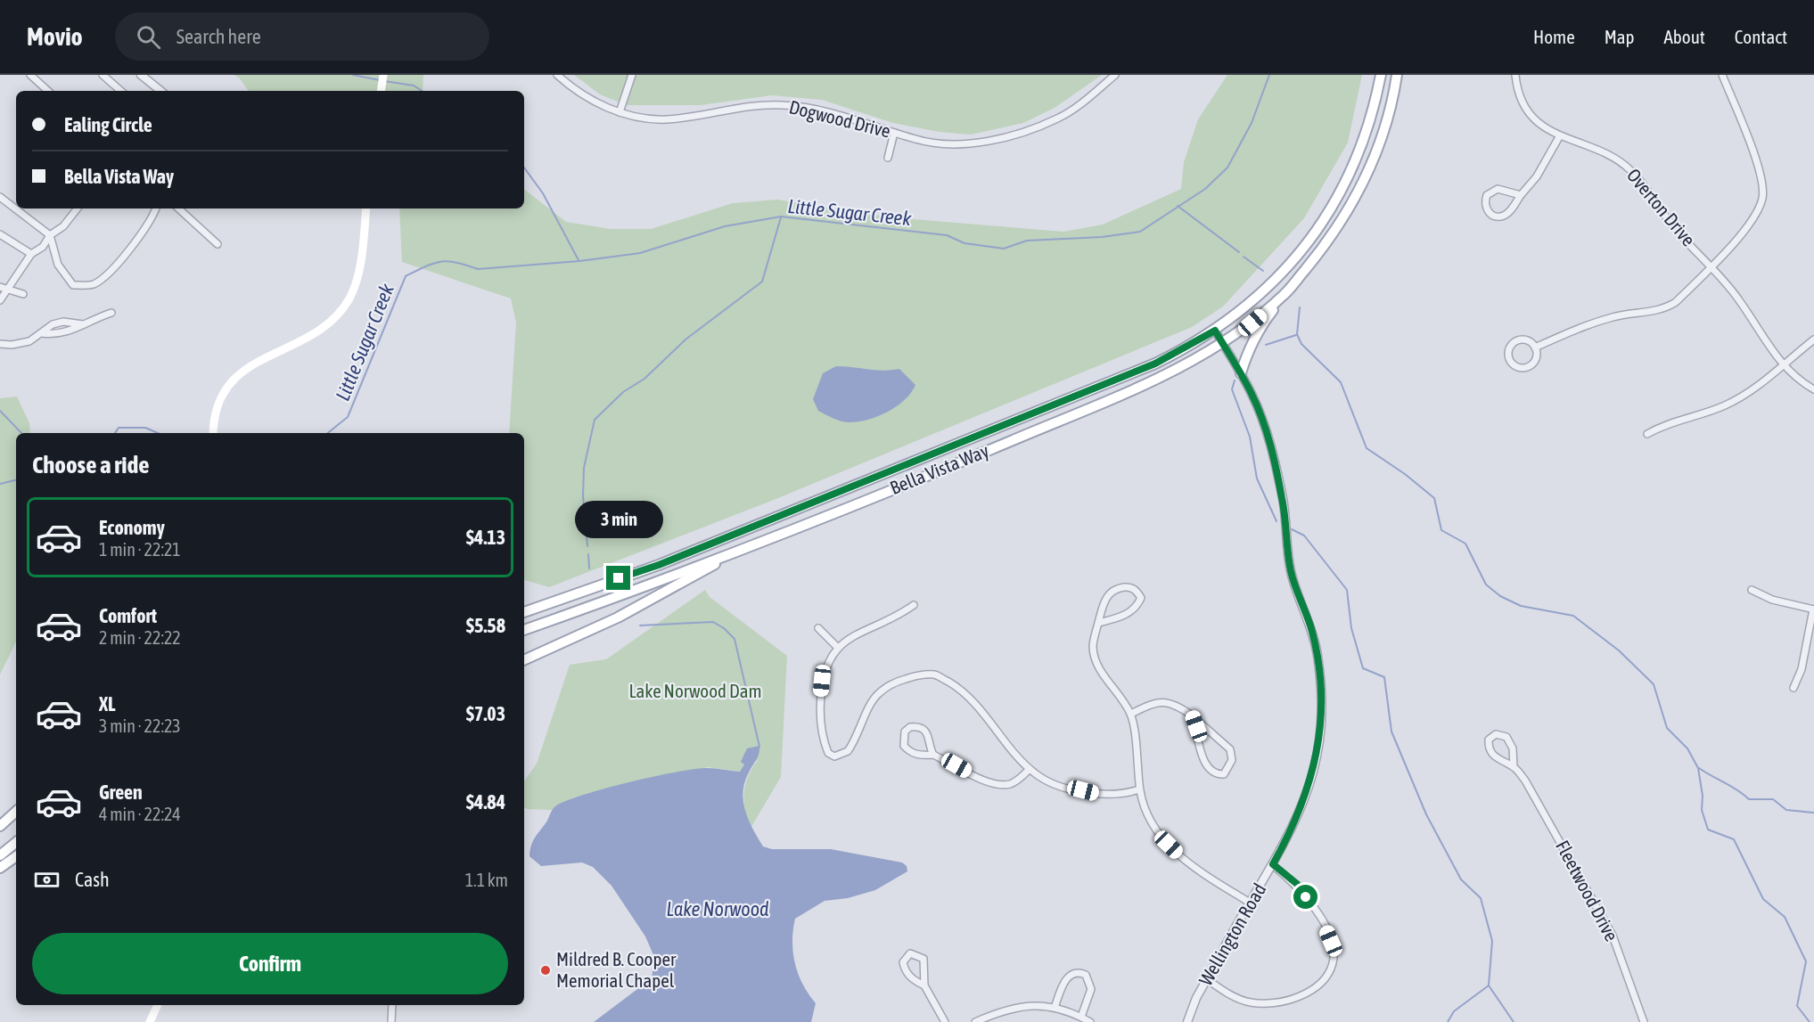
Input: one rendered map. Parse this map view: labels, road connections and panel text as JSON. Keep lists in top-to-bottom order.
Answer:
{
  "streets": {
    "main road": ["Bella Vista Way"],
    "street": [
      "Dogwood Drive",
      "Overton Drive",
      "Fleetwood Drive",
      "Wellington Road"
    ]
  },
  "crossings": [
    ["Bella Vista Way", "Wellington Road"]
  ],
  "water": ["Little Sugar Creek", "Lake Norwood"],
  "parks": ["Lake Norwood Dam"],
  "places": ["Mildred B. Cooper Memorial Chapel"],
  "page": {
    "header": "Movio",
    "search": "Search here",
    "nav": [
      "Home",
      "Map",
      "About",
      "Contact"
    ],
    "banner": ["Ealing Circle", "Bella Vista Way"],
    "heading": "Choose a ride",
    "list": [
      {
        "name": "Economy",
        "note": "1 min · 22:21",
        "value": "$4.13"
      },
      {
        "name": "Comfort",
        "note": "2 min · 22:22",
        "value": "$5.58"
      },
      {
        "name": "XL",
        "note": "3 min · 22:23",
        "value": "$7.03"
      },
      {
        "name": "Green",
        "note": "4 min · 22:24",
        "value": "$4.84"
      }
    ],
    "bubble": "3 min",
    "pay": ["Cash", "1.1 km"],
    "buttons": "Confirm"
  }
}
